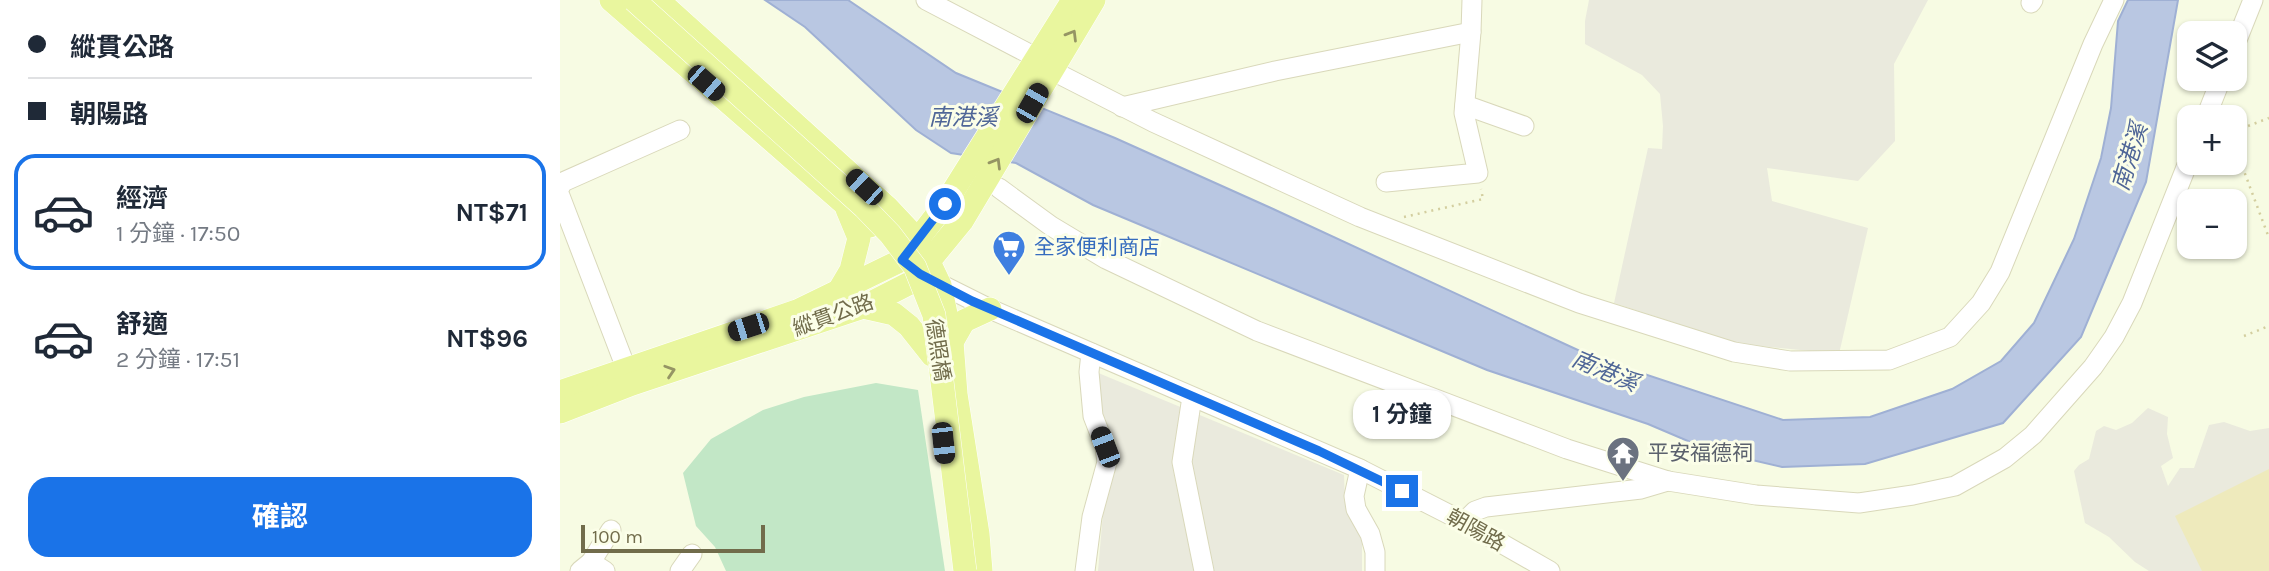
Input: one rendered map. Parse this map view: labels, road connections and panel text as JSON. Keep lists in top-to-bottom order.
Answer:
{
  "streets": {
    "main road": ["縱貫公路", "德照橋"],
    "street": ["朝陽路"]
  },
  "crossings": [
    ["縱貫公路", "朝陽路"]
  ],
  "water": ["南港溪"],
  "places": {
    "supermarket": ["全家便利商店"],
    "temple": ["平安福德祠"]
  },
  "scale_bar": "100 m",
  "page": {
    "banner": ["縱貫公路", "朝陽路"],
    "map_buttons": ["+", "−"],
    "list": [
      {
        "name": "經濟",
        "note": "1 分鐘 · 17:50",
        "value": "NT$71"
      },
      {
        "name": "舒適",
        "note": "2 分鐘 · 17:51",
        "value": "NT$96"
      }
    ],
    "bubble": "1 分鐘",
    "buttons": "確認",
    "scale": "100 m"
  }
}
